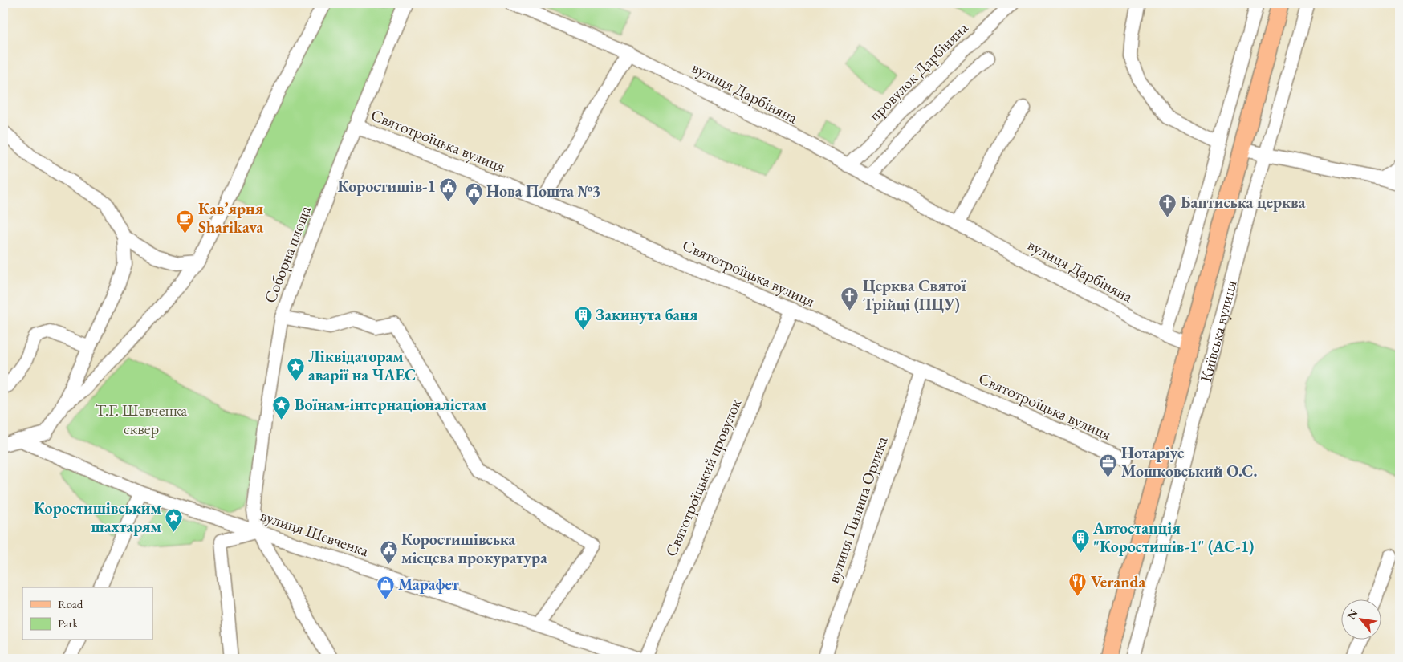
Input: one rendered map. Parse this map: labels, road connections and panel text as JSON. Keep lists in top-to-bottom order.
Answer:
{
  "streets": {
    "main road": ["Київська вулиця"],
    "street": [
      "провулок Дарбіняна",
      "вулиця Дарбіняна",
      "Святотроїцька вулиця",
      "Соборна площа",
      "Святотроїцький провулок",
      "вулиця Пилипа Орлика",
      "вулиця Шевченка"
    ]
  },
  "crossings": [
    ["провулок Дарбіняна", "вулиця Дарбіняна"],
    ["вулиця Дарбіняна", "Київська вулиця"],
    ["Святотроїцька вулиця", "Соборна площа"],
    ["Святотроїцька вулиця", "Святотроїцький провулок"],
    ["Святотроїцька вулиця", "вулиця Пилипа Орлика"],
    ["Соборна площа", "вулиця Шевченка"]
  ],
  "parks": ["Т.Г. Шевченка сквер"],
  "places": {
    "public building": ["Коростишів-1", "Нова Пошта №3", "Коростишівська місцева прокуратура"],
    "church": ["Баптиська церква", "Церква Святої Трійці (ПЦУ)"],
    "cafe": ["Кав’ярня Sharikava"],
    "building": ["Закинута баня", "Автостанція \"Коростишів-1\" (АС-1)"],
    "place": ["Ліквідаторам аварії на ЧАЕС", "Воїнам-інтернаціоналістам", "Коростишівським шахтарям"],
    "office": ["Нотаріус Мошковський О.С."],
    "restaurant": ["Veranda"],
    "shop": ["Марафет"]
  },
  "legend": ["Road", "Park"],
  "north": "top left"
}
